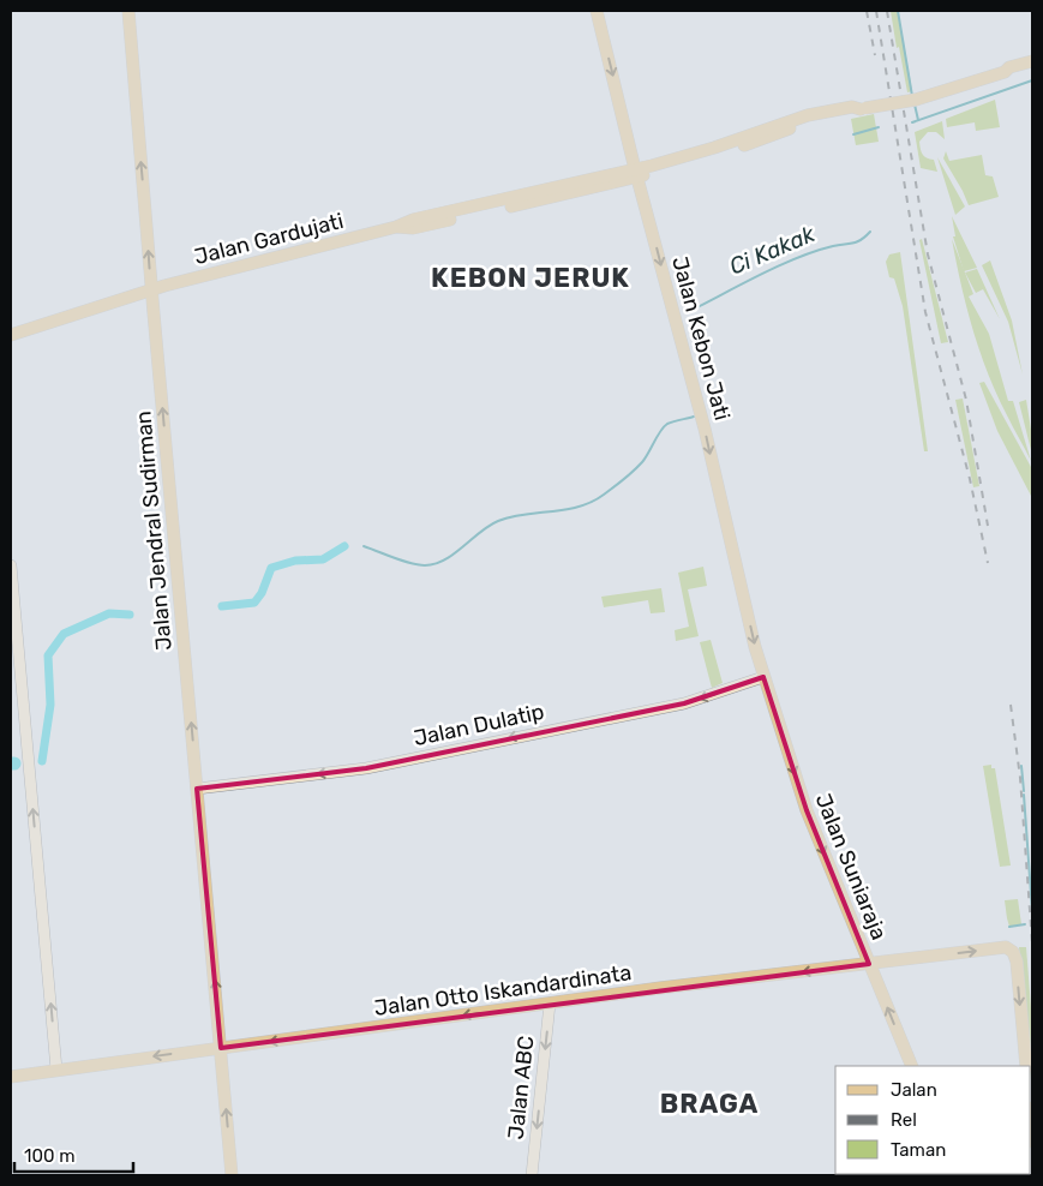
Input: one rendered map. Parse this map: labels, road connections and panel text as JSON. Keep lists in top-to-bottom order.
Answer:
{
  "streets": {
    "main road": [
      "Jalan Gardujati",
      "Jalan Kebon Jati",
      "Jalan Jendral Sudirman",
      "Jalan Suniaraja",
      "Jalan Otto Iskandardinata"
    ],
    "street": ["Jalan Dulatip", "Jalan ABC"]
  },
  "crossings": [
    ["Jalan Gardujati", "Jalan Kebon Jati"],
    ["Jalan Gardujati", "Jalan Jendral Sudirman"],
    ["Jalan Kebon Jati", "Jalan Dulatip"],
    ["Jalan Kebon Jati", "Jalan Suniaraja"],
    ["Jalan Jendral Sudirman", "Jalan Dulatip"],
    ["Jalan Jendral Sudirman", "Jalan Otto Iskandardinata"],
    ["Jalan Dulatip", "Jalan Suniaraja"],
    ["Jalan Suniaraja", "Jalan Otto Iskandardinata"],
    ["Jalan Otto Iskandardinata", "Jalan ABC"]
  ],
  "one_way": [
    "Jalan Kebon Jati",
    "Jalan Jendral Sudirman",
    "Jalan Dulatip",
    "Jalan ABC"
  ],
  "districts": ["KEBON JERUK", "BRAGA"],
  "water": ["Ci Kakak"],
  "legend": ["Jalan", "Rel", "Taman"],
  "scale_bar": "100 m"
}
